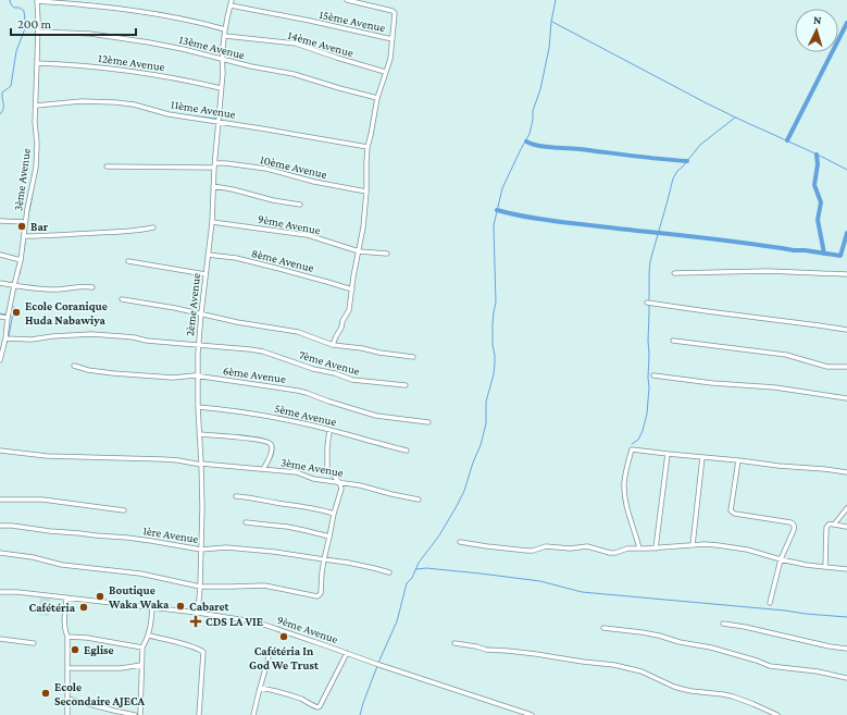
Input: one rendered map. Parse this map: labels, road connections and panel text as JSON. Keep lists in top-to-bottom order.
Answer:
{
  "streets": {
    "street": [
      "15ème Avenue",
      "14ème Avenue",
      "13ème Avenue",
      "12ème Avenue",
      "11ème Avenue",
      "10ème Avenue",
      "3ème Avenue",
      "9ème Avenue",
      "8ème Avenue",
      "2ème Avenue",
      "7ème Avenue",
      "6ème Avenue",
      "5ème Avenue",
      "1ère Avenue"
    ]
  },
  "crossings": [
    ["15ème Avenue", "2ème Avenue"],
    ["14ème Avenue", "2ème Avenue"],
    ["13ème Avenue", "3ème Avenue"],
    ["13ème Avenue", "2ème Avenue"],
    ["12ème Avenue", "3ème Avenue"],
    ["12ème Avenue", "2ème Avenue"],
    ["11ème Avenue", "3ème Avenue"],
    ["11ème Avenue", "2ème Avenue"],
    ["10ème Avenue", "2ème Avenue"],
    ["3ème Avenue", "2ème Avenue"],
    ["9ème Avenue", "2ème Avenue"],
    ["8ème Avenue", "2ème Avenue"],
    ["2ème Avenue", "7ème Avenue"],
    ["2ème Avenue", "6ème Avenue"],
    ["2ème Avenue", "5ème Avenue"],
    ["2ème Avenue", "1ère Avenue"]
  ],
  "places": {
    "other": [
      "Bar",
      "Ecole Coranique Huda Nabawiya",
      "Boutique Waka Waka",
      "Cabaret",
      "Cafétéria",
      "Cafétéria In God We Trust",
      "Eglise",
      "Ecole Secondaire AJECA"
    ],
    "health": ["CDS LA VIE"]
  },
  "scale_bar": "200 m",
  "north": "top"
}
